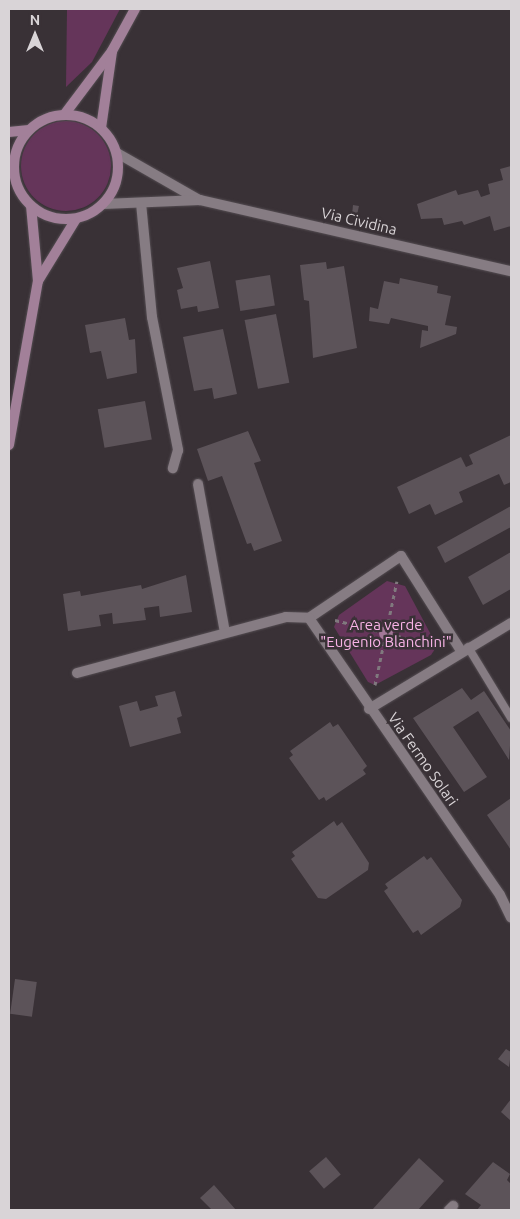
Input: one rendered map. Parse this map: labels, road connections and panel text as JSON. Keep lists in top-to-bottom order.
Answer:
{
  "streets": {
    "street": ["Via Cividina", "Via Fermo Solari"]
  },
  "parks": ["Area verde \"Eugenio Blanchini\""],
  "north": "top"
}
